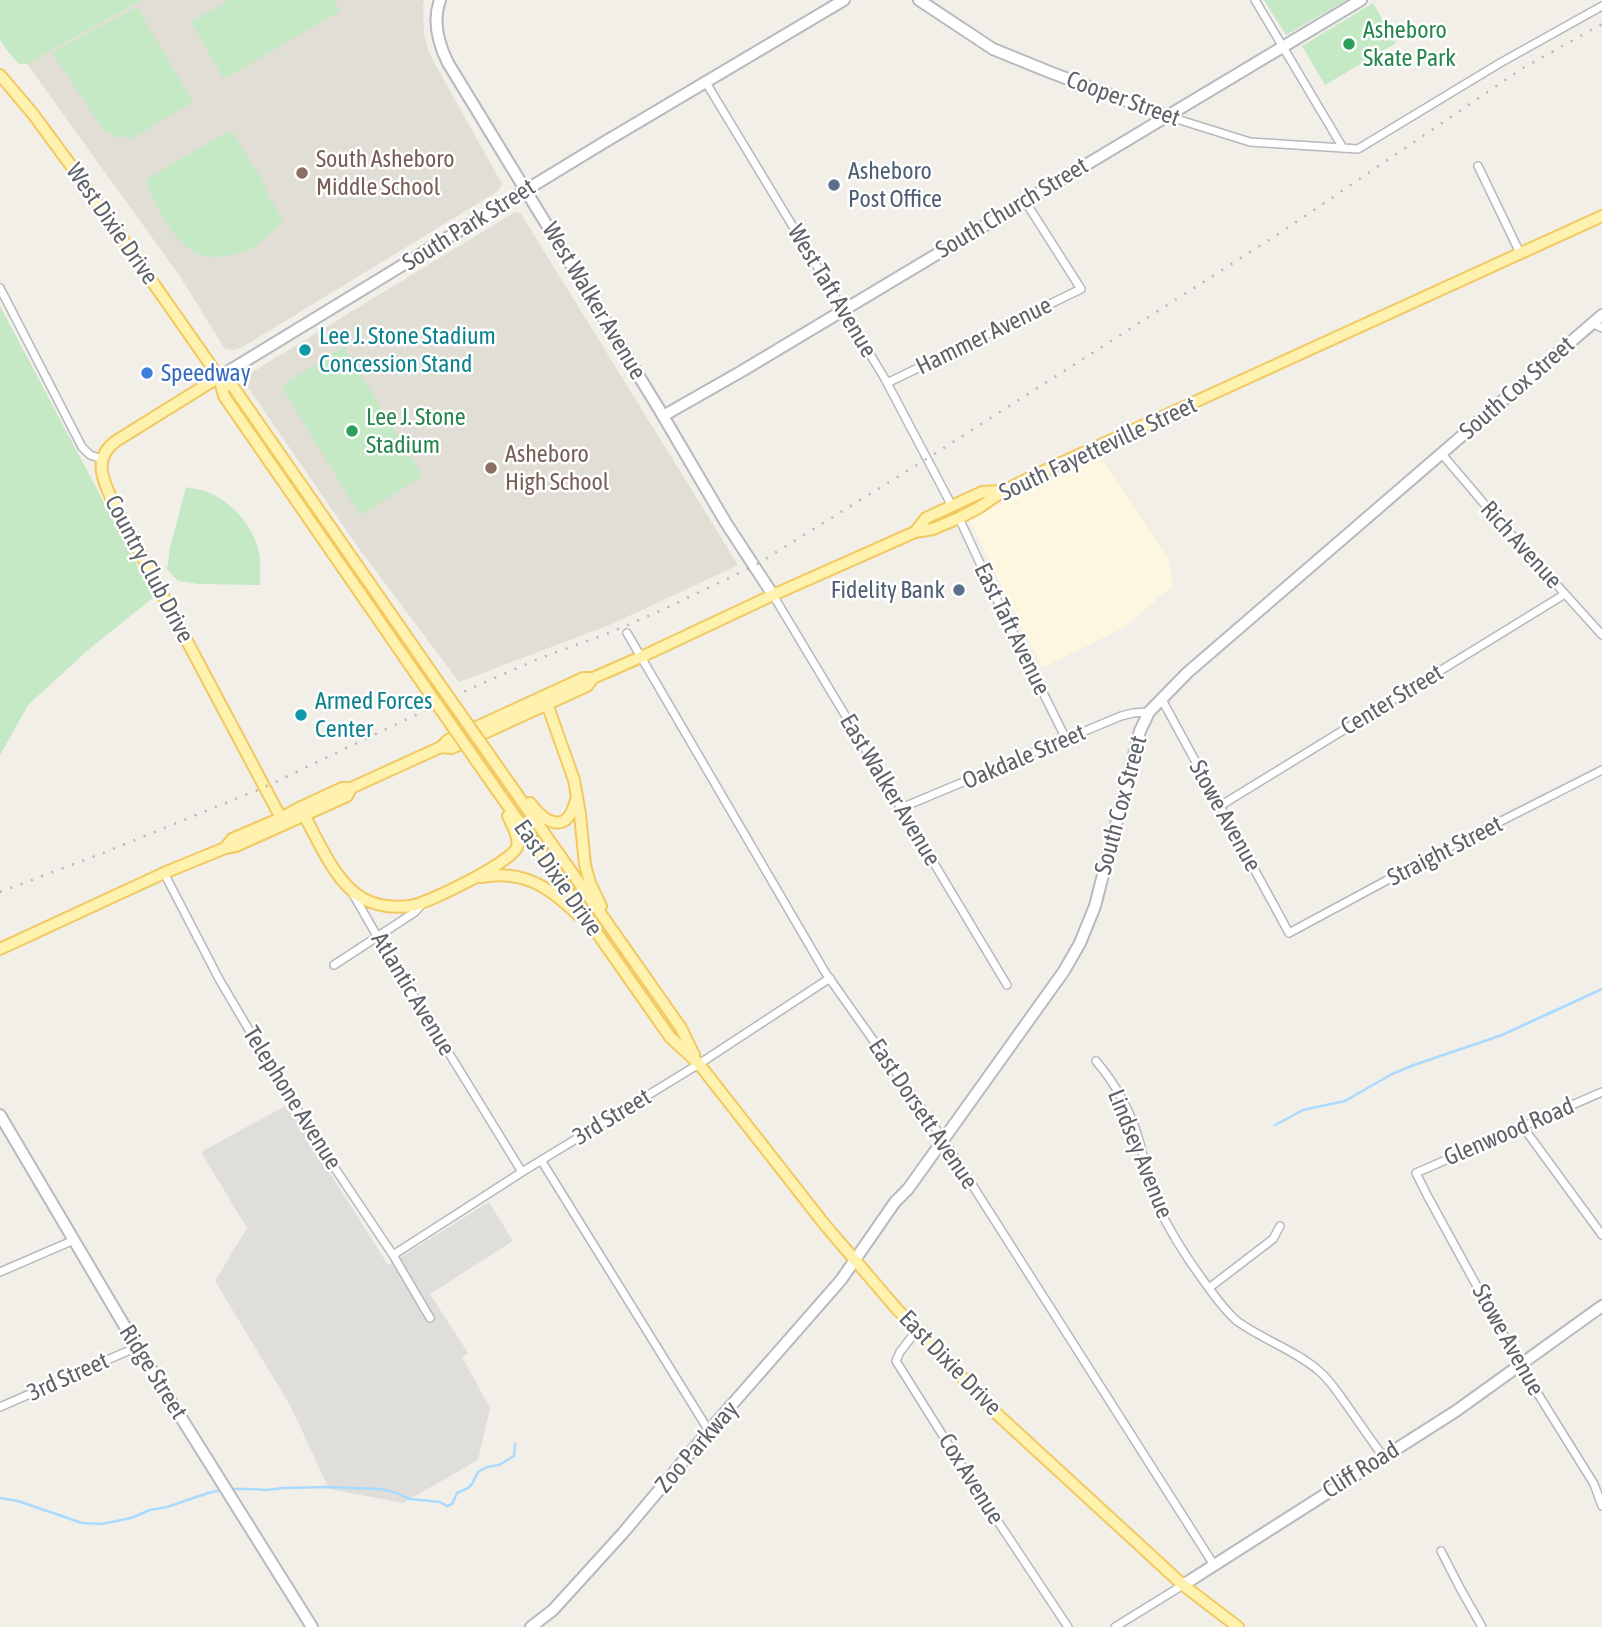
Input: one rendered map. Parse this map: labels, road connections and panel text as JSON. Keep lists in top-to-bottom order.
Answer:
{
  "streets": {
    "main road": [
      "West Dixie Drive",
      "South Park Street",
      "South Fayetteville Street",
      "Country Club Drive",
      "East Dixie Drive",
      "Atlantic Avenue"
    ],
    "street": [
      "Cooper Street",
      "South Church Street",
      "West Taft Avenue",
      "West Walker Avenue",
      "Hammer Avenue",
      "South Cox Street",
      "Rich Avenue",
      "East Taft Avenue",
      "Center Street",
      "Oakdale Street",
      "East Walker Avenue",
      "Stowe Avenue",
      "Straight Street",
      "Telephone Avenue",
      "East Dorsett Avenue",
      "3rd Street",
      "Glenwood Road",
      "Lindsey Avenue",
      "Ridge Street",
      "Zoo Parkway",
      "Cliff Road",
      "Cox Avenue"
    ]
  },
  "crossings": [
    ["Cooper Street", "South Church Street"],
    ["South Church Street", "West Taft Avenue"],
    ["South Church Street", "West Walker Avenue"],
    ["South Church Street", "Hammer Avenue"],
    ["West Dixie Drive", "South Park Street"],
    ["West Dixie Drive", "East Dixie Drive"],
    ["South Park Street", "West Taft Avenue"],
    ["South Park Street", "West Walker Avenue"],
    ["South Park Street", "Country Club Drive"],
    ["West Taft Avenue", "Hammer Avenue"],
    ["West Walker Avenue", "South Fayetteville Street"],
    ["West Walker Avenue", "East Walker Avenue"],
    ["South Cox Street", "Rich Avenue"],
    ["South Cox Street", "Oakdale Street"],
    ["South Cox Street", "Stowe Avenue"],
    ["South Cox Street", "East Dixie Drive"],
    ["South Cox Street", "East Dorsett Avenue"],
    ["South Cox Street", "Zoo Parkway"],
    ["South Fayetteville Street", "Country Club Drive"],
    ["South Fayetteville Street", "East Taft Avenue"],
    ["South Fayetteville Street", "East Walker Avenue"],
    ["South Fayetteville Street", "Atlantic Avenue"],
    ["South Fayetteville Street", "Telephone Avenue"],
    ["South Fayetteville Street", "East Dorsett Avenue"],
    ["Rich Avenue", "Center Street"],
    ["East Taft Avenue", "Oakdale Street"],
    ["Center Street", "Stowe Avenue"],
    ["Oakdale Street", "East Walker Avenue"],
    ["Stowe Avenue", "Straight Street"],
    ["Stowe Avenue", "Glenwood Road"],
    ["Stowe Avenue", "Cliff Road"],
    ["East Dixie Drive", "3rd Street"],
    ["East Dixie Drive", "Zoo Parkway"],
    ["East Dixie Drive", "Cliff Road"],
    ["East Dixie Drive", "Cox Avenue"],
    ["Atlantic Avenue", "3rd Street"],
    ["Telephone Avenue", "3rd Street"],
    ["East Dorsett Avenue", "3rd Street"],
    ["East Dorsett Avenue", "Cliff Road"],
    ["3rd Street", "Ridge Street"],
    ["Lindsey Avenue", "Cliff Road"]
  ],
  "places": [
    "Asheboro Skate Park",
    "South Asheboro Middle School",
    "Asheboro Post Office",
    "Lee J. Stone Stadium Concession Stand",
    "Speedway",
    "Lee J. Stone Stadium",
    "Asheboro High School",
    "Fidelity Bank",
    "Armed Forces Center"
  ]
}
